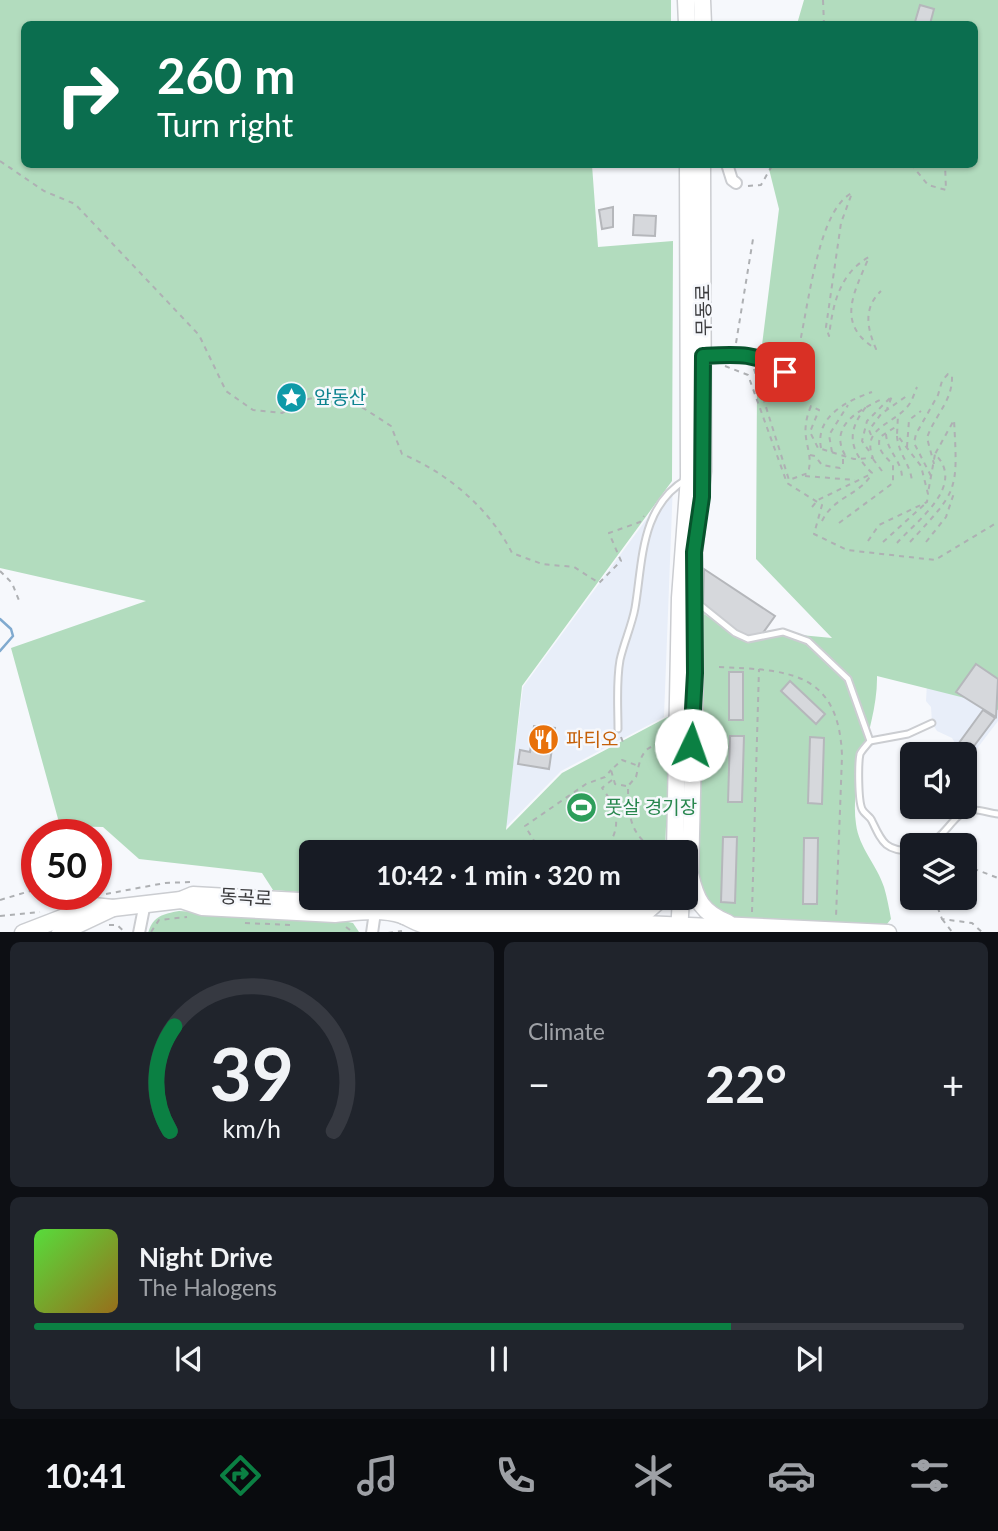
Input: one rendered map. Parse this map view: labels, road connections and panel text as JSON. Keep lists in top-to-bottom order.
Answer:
{
  "streets": {
    "main road": ["무동로", "동곡로"]
  },
  "places": {
    "place": ["앞동산"],
    "restaurant": ["파티오"],
    "sports": ["풋살 경기장"]
  },
  "page": {
    "turn": ["260 m", "Turn right"],
    "limit": "50",
    "trip": "10:42 · 1 min · 320 m",
    "tile": "Climate",
    "heat": ["−", "22°", "+"],
    "song": ["Night Drive", "The Halogens"],
    "tabs": "10:41",
    "gauge": ["39", "km/h"]
  }
}
